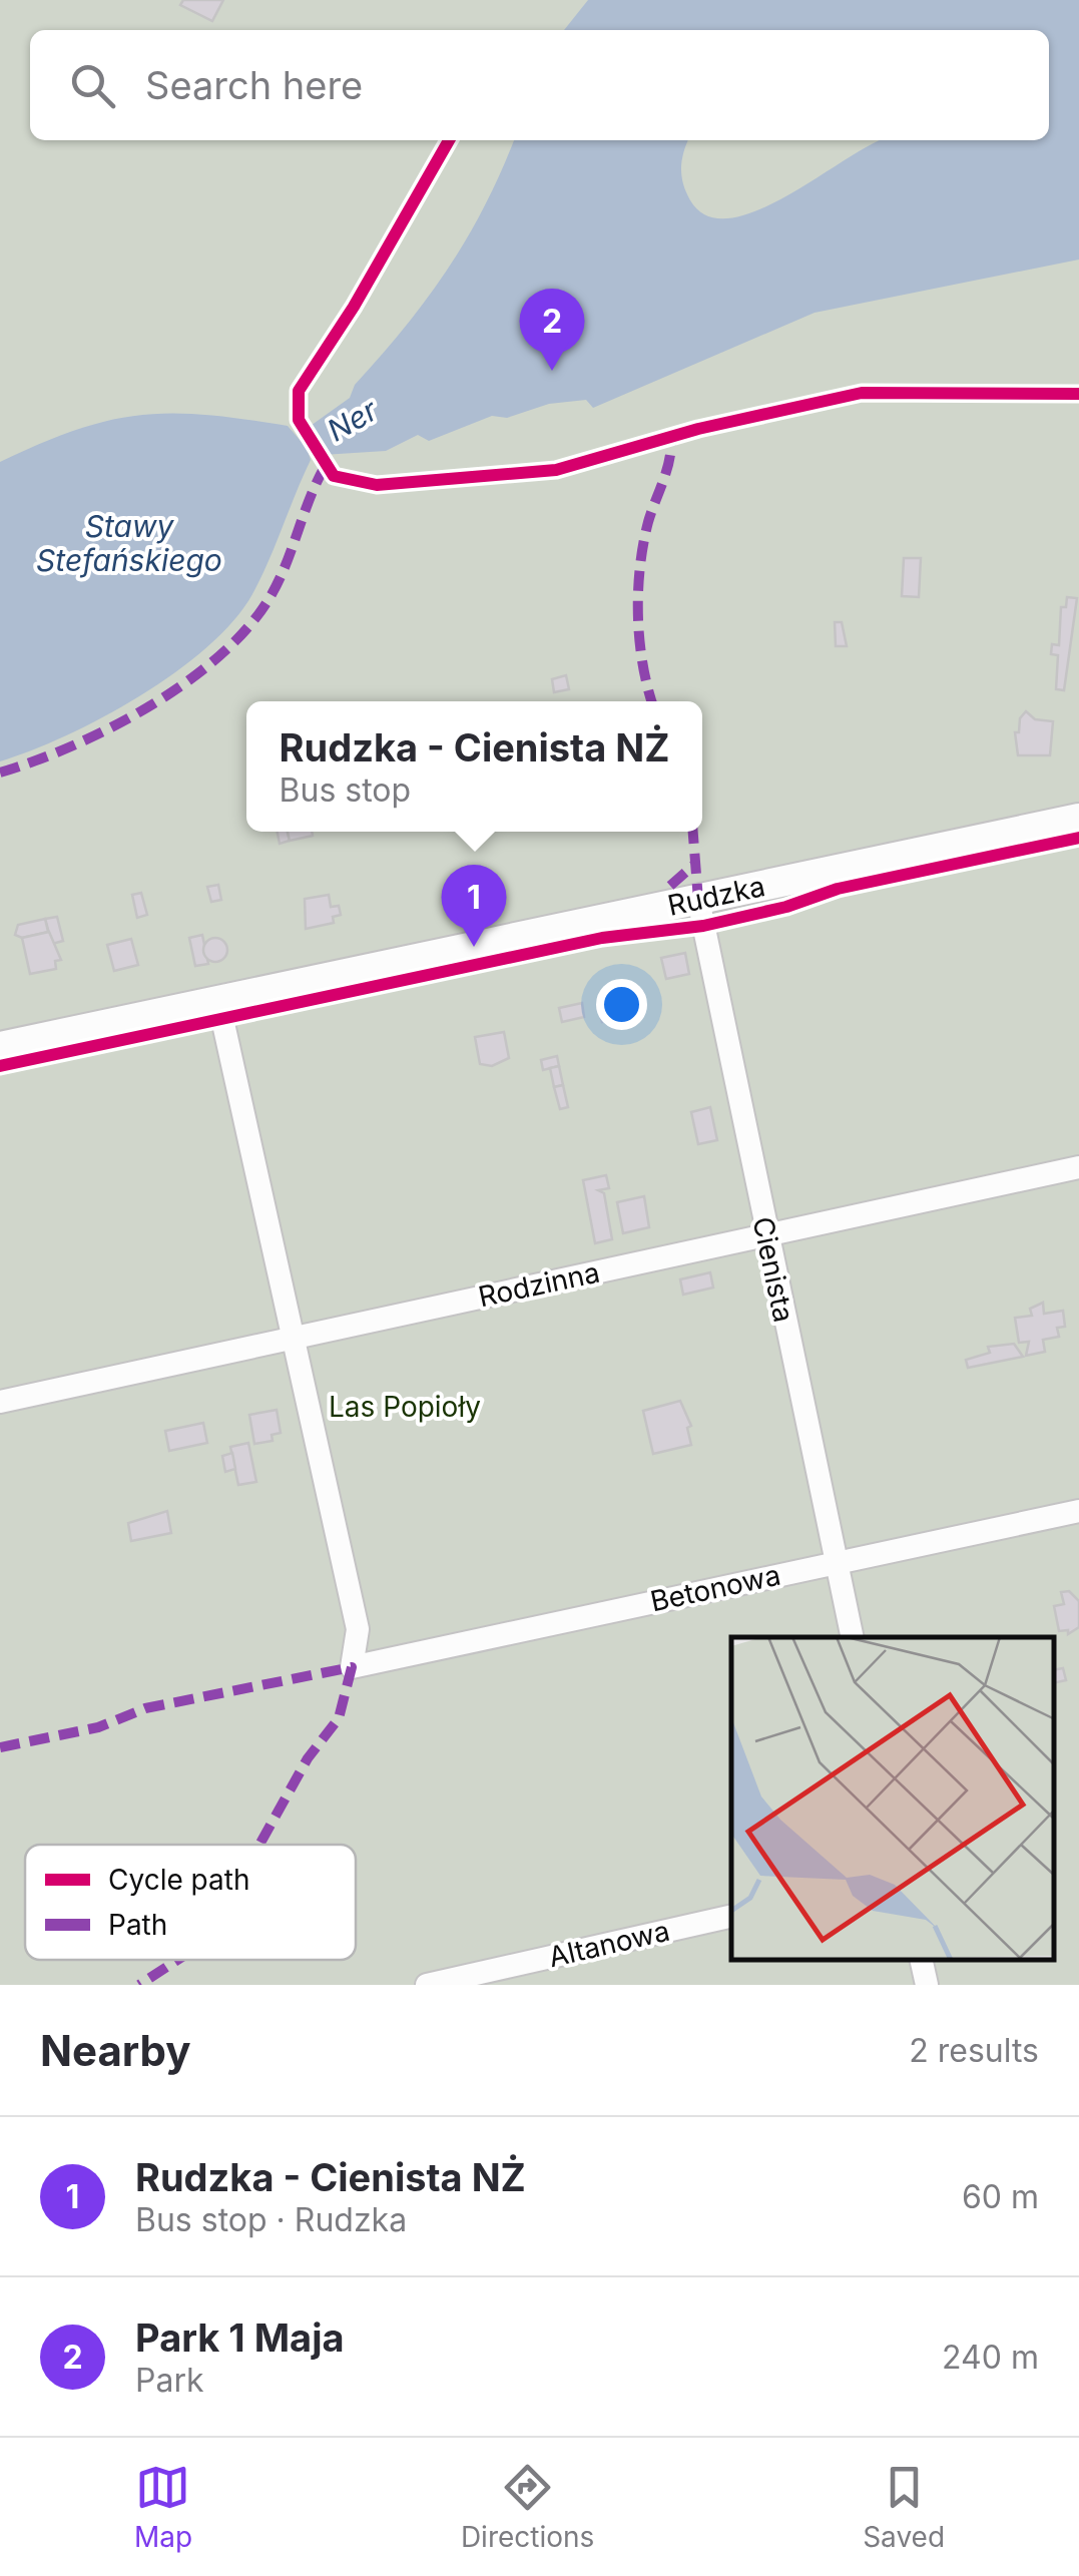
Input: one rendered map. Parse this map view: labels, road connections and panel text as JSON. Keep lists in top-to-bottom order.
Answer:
{
  "streets": {
    "street": [
      "Rudzka",
      "Cienista",
      "Rodzinna",
      "Betonowa",
      "Altanowa"
    ]
  },
  "crossings": [
    ["Rudzka", "Cienista"],
    ["Cienista", "Rodzinna"],
    ["Cienista", "Betonowa"],
    ["Rodzinna", "Betonowa"]
  ],
  "water": ["Ner", "Stawy Stefańskiego"],
  "parks": ["Las Popioły"],
  "legend": ["Cycle path", "Path"],
  "page": {
    "search": "Search here",
    "pins": ["2", "1"],
    "popup": ["Rudzka - Cienista NŻ", "Bus stop"],
    "heading": ["Nearby", "2 results"],
    "list": [
      {
        "mark": "1",
        "name": "Rudzka - Cienista NŻ",
        "note": "Bus stop · Rudzka",
        "value": "60 m"
      },
      {
        "mark": "2",
        "name": "Park 1 Maja",
        "note": "Park",
        "value": "240 m"
      }
    ],
    "nav": ["Map", "Directions", "Saved"]
  }
}
